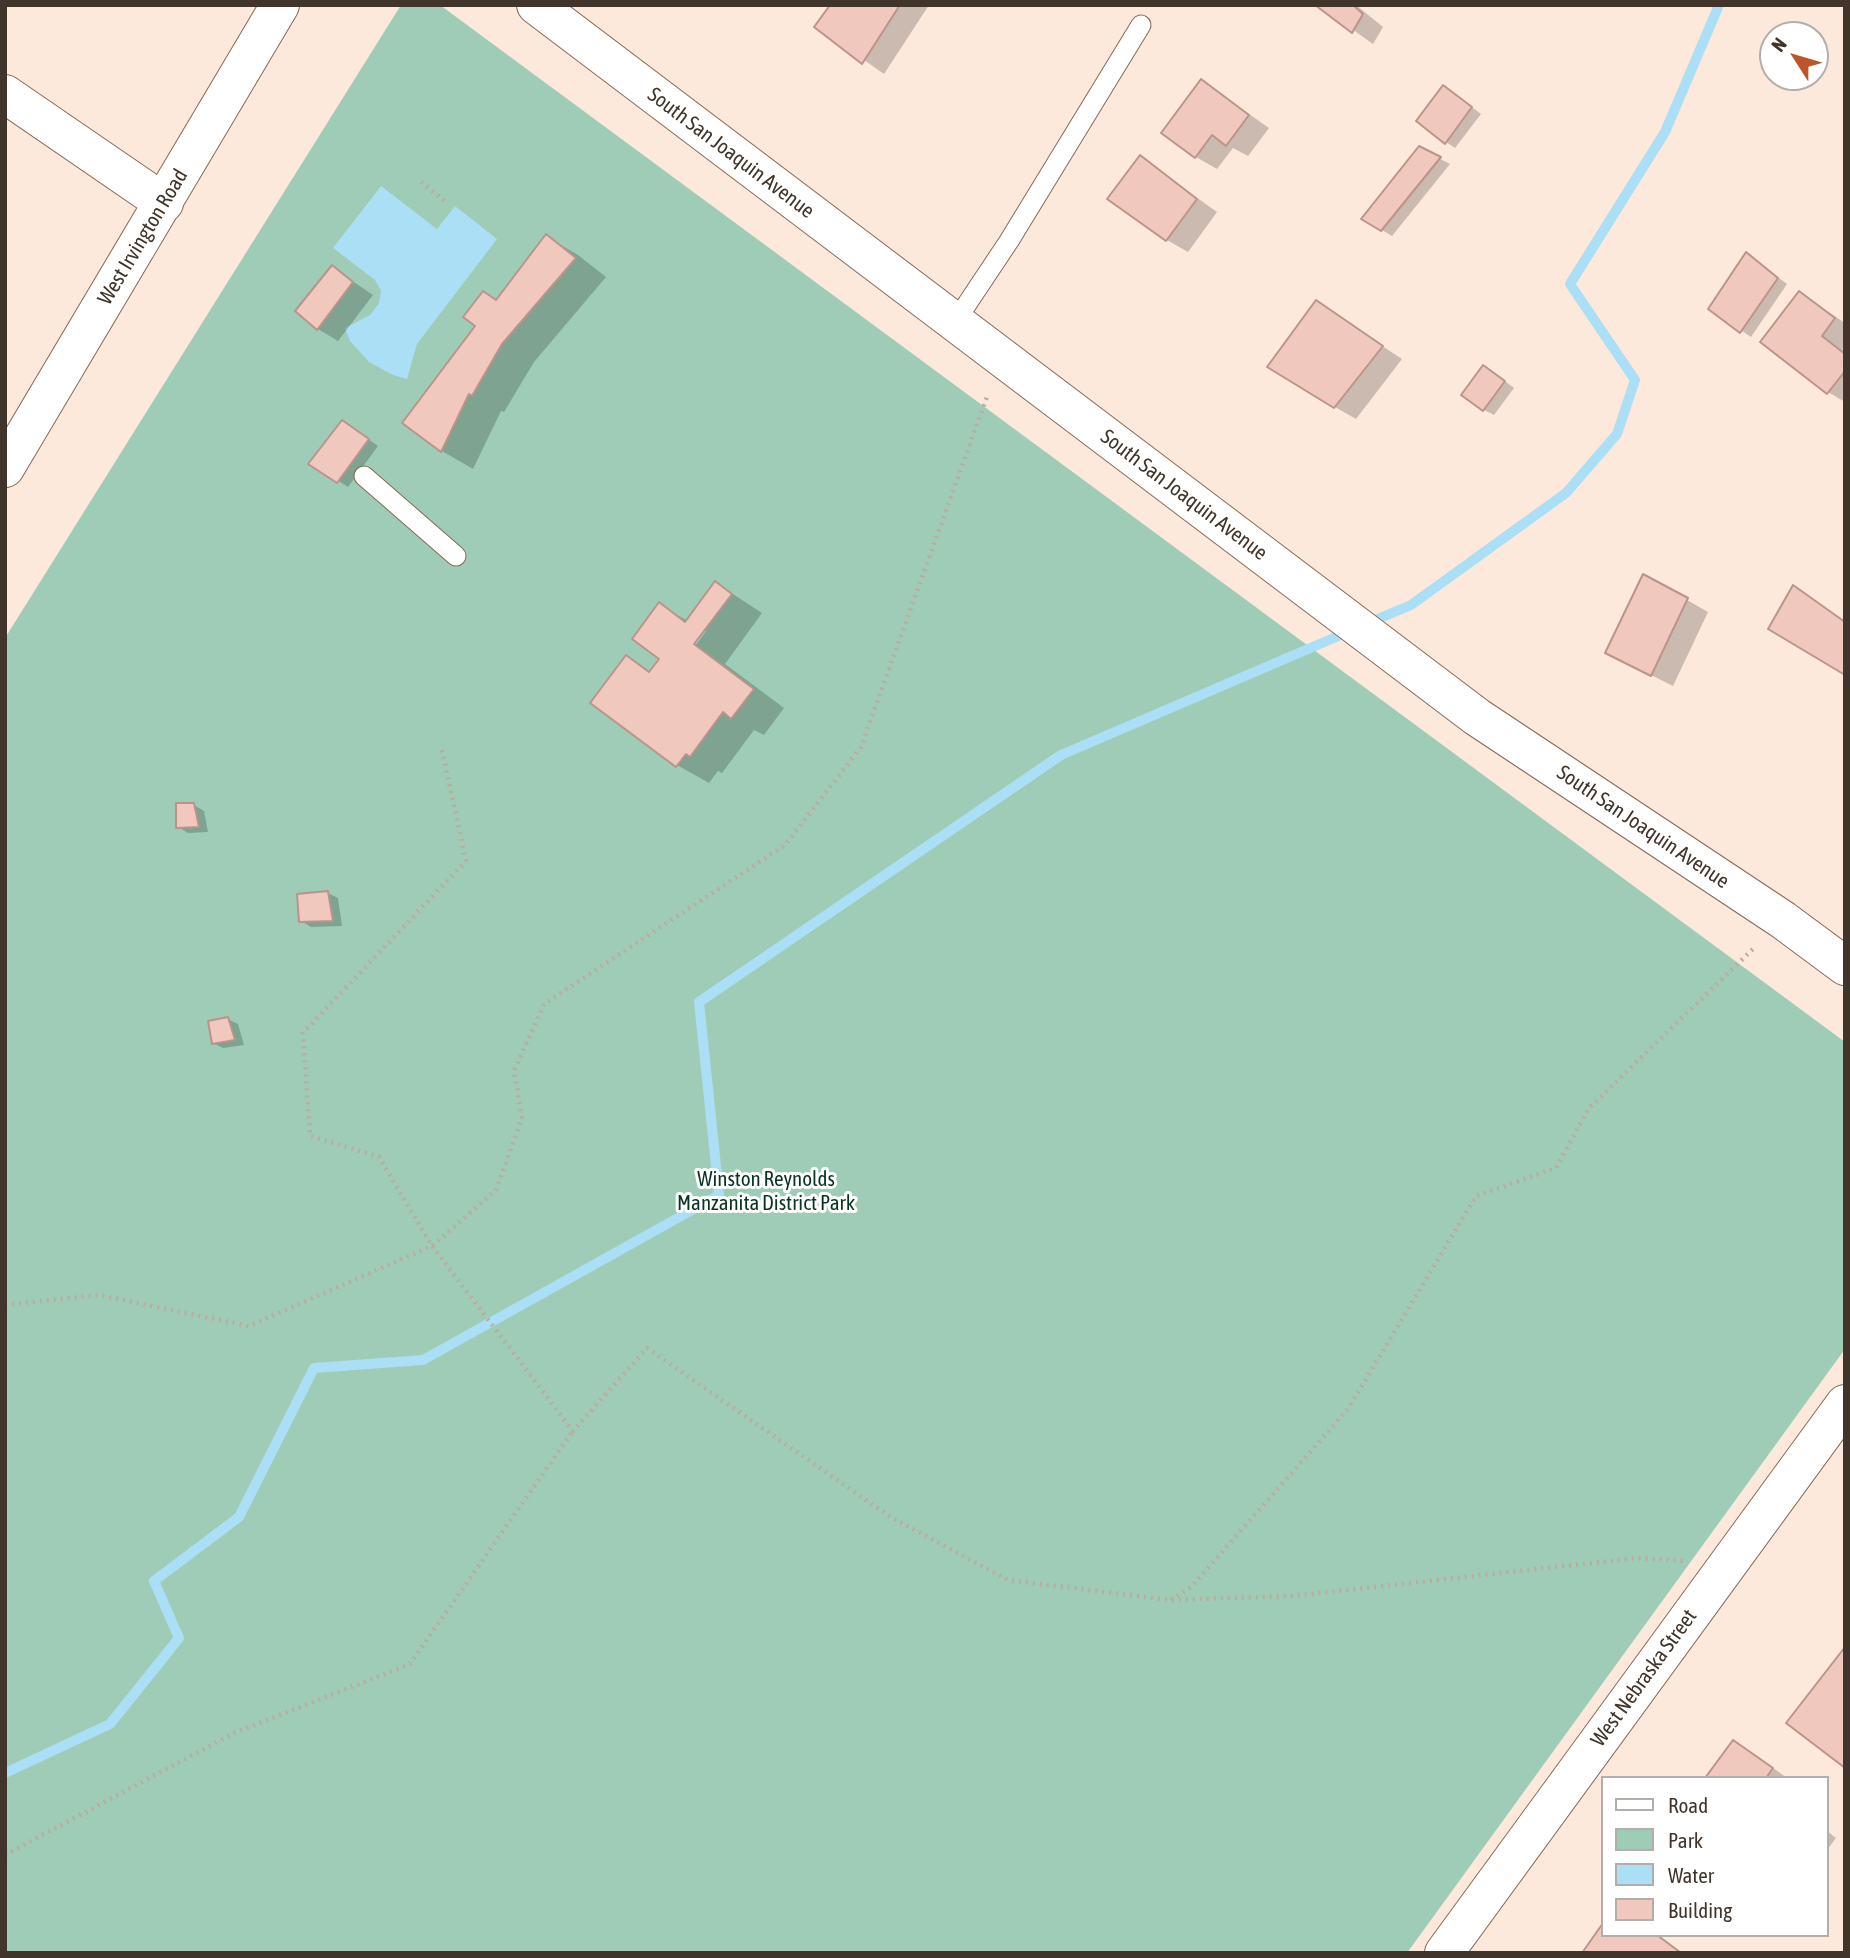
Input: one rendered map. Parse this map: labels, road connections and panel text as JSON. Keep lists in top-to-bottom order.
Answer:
{
  "streets": {
    "street": ["South San Joaquin Avenue", "West Irvington Road", "West Nebraska Street"]
  },
  "parks": ["Winston Reynolds Manzanita District Park"],
  "legend": [
    "Road",
    "Park",
    "Water",
    "Building"
  ],
  "north": "top left"
}
